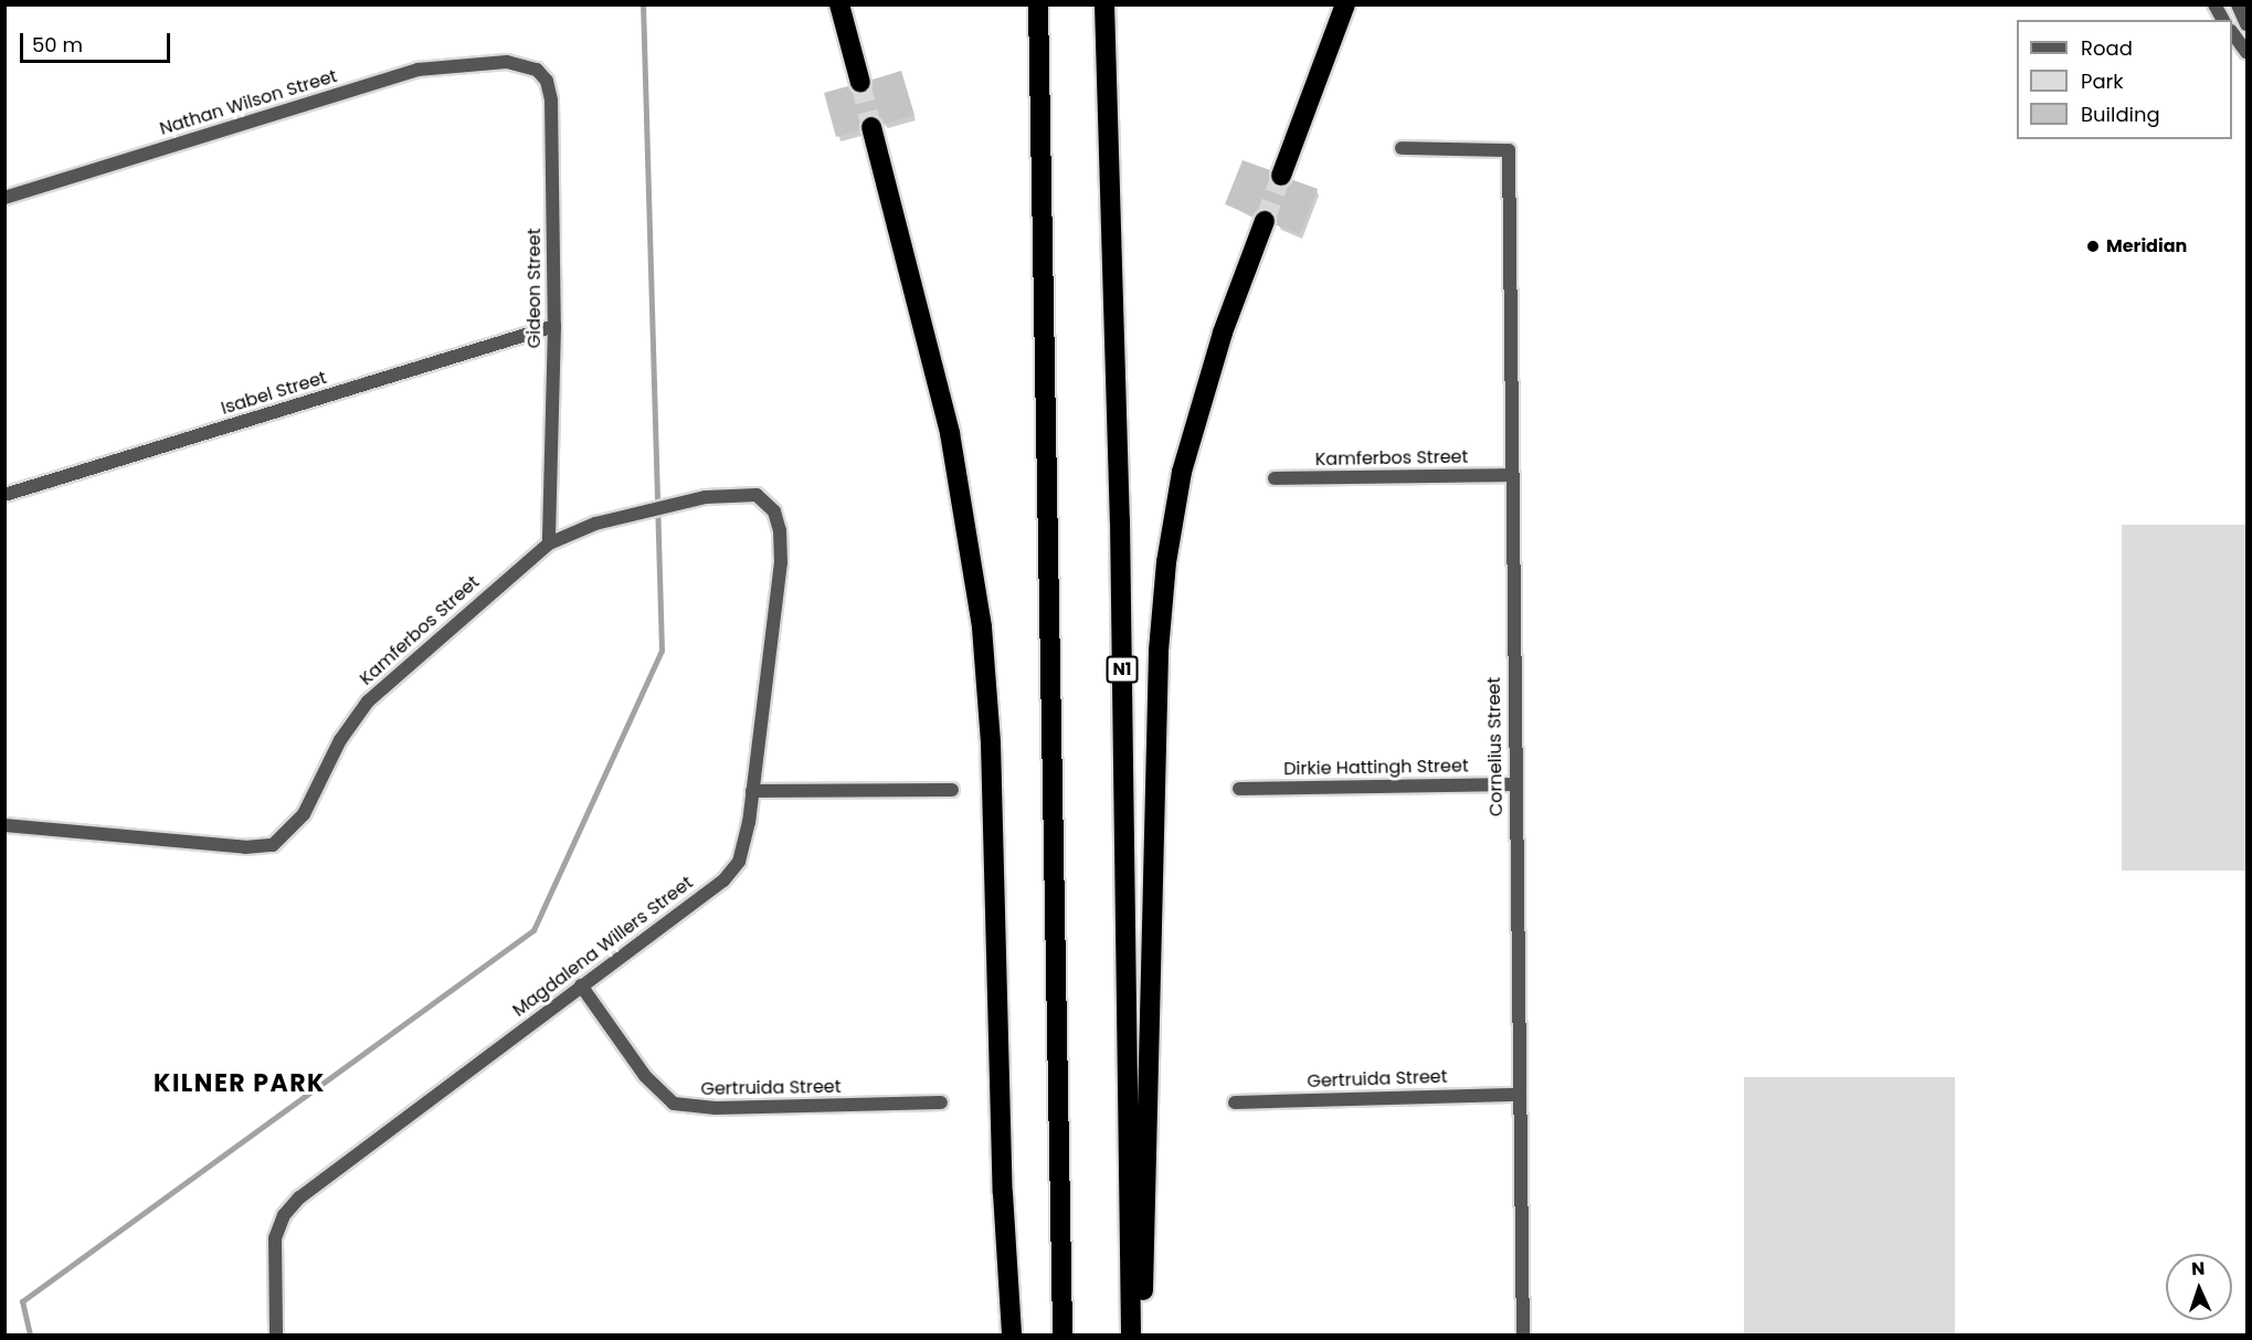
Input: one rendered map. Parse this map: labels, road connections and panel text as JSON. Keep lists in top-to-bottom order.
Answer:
{
  "streets": {
    "highway": ["N1"],
    "street": [
      "Nathan Wilson Street",
      "Gideon Street",
      "Isabel Street",
      "Kamferbos Street",
      "Cornelius Street",
      "Dirkie Hattingh Street",
      "Magdalena Willers Street",
      "Gertruida Street"
    ]
  },
  "crossings": [
    ["Nathan Wilson Street", "Gideon Street"],
    ["Gideon Street", "Isabel Street"],
    ["Gideon Street", "Kamferbos Street"],
    ["Kamferbos Street", "Cornelius Street"],
    ["Kamferbos Street", "Magdalena Willers Street"],
    ["Cornelius Street", "Dirkie Hattingh Street"],
    ["Cornelius Street", "Gertruida Street"],
    ["Magdalena Willers Street", "Gertruida Street"]
  ],
  "districts": ["KILNER PARK"],
  "places": ["Meridian"],
  "legend": ["Road", "Park", "Building"],
  "scale_bar": "50 m",
  "north": "top"
}
